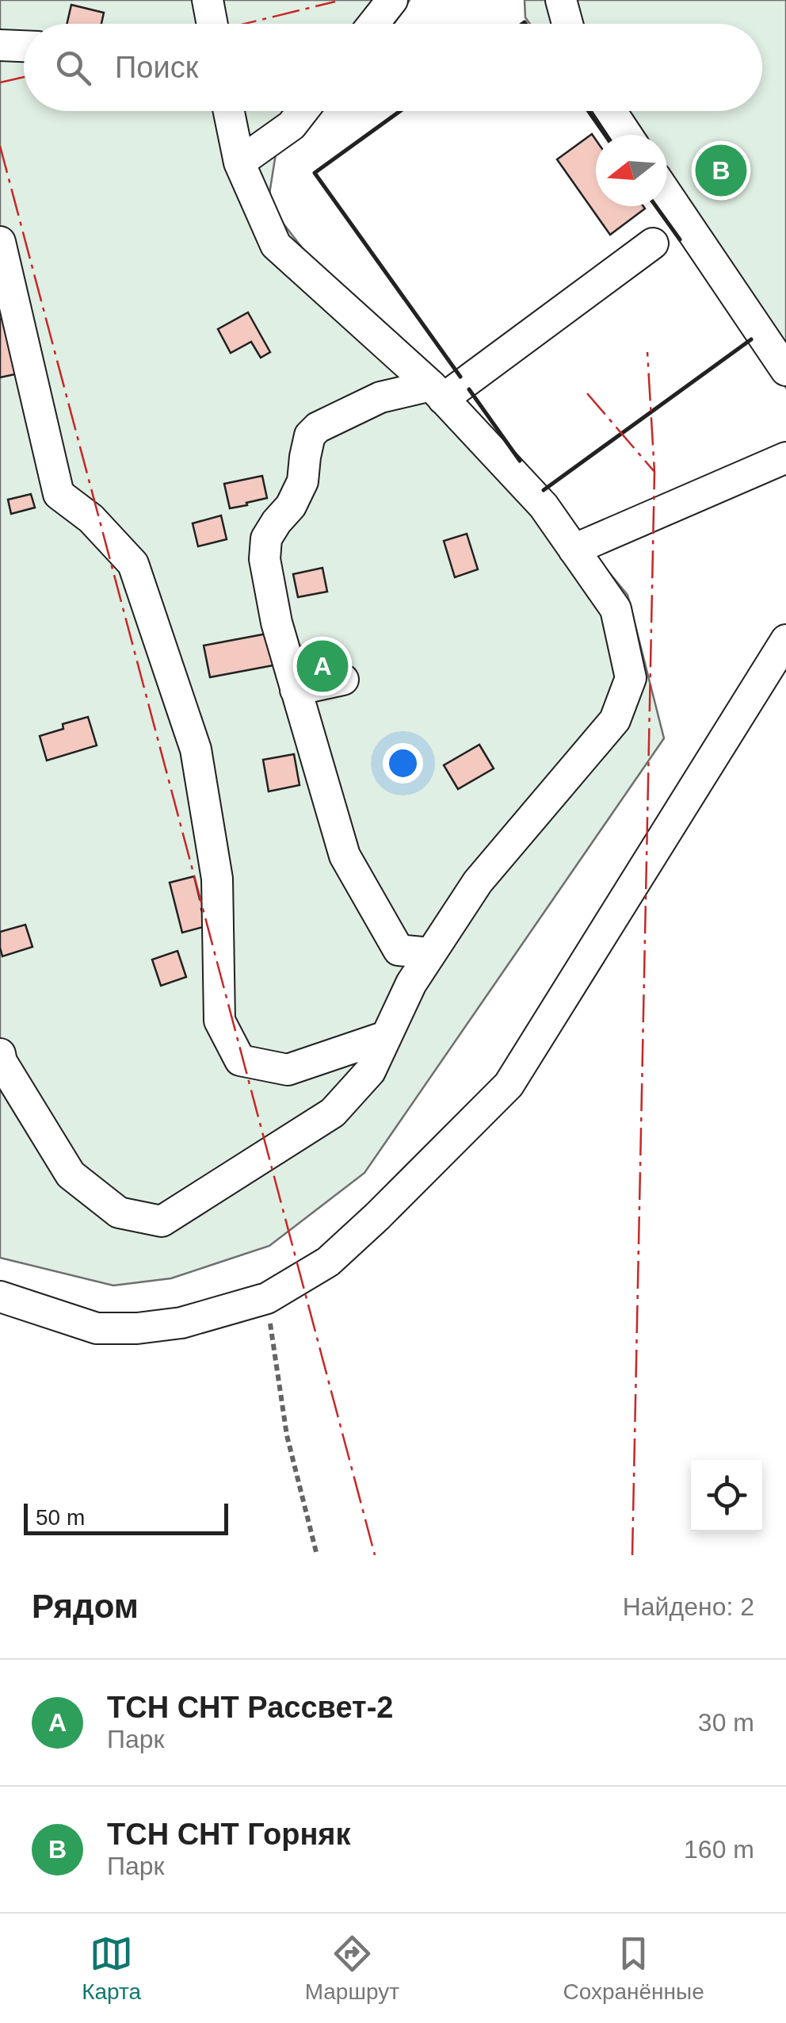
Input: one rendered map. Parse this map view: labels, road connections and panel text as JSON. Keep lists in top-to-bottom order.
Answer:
{
  "scale_bar": "50 m",
  "north": "left",
  "page": {
    "search": "Поиск",
    "pins": ["B", "A"],
    "scale": "50 m",
    "heading": ["Рядом", "Найдено: 2"],
    "list": [
      {
        "mark": "A",
        "name": "ТСН СНТ Рассвет-2",
        "note": "Парк",
        "value": "30 m"
      },
      {
        "mark": "B",
        "name": "ТСН СНТ Горняк",
        "note": "Парк",
        "value": "160 m"
      }
    ],
    "nav": ["Карта", "Маршрут", "Сохранённые"]
  }
}
